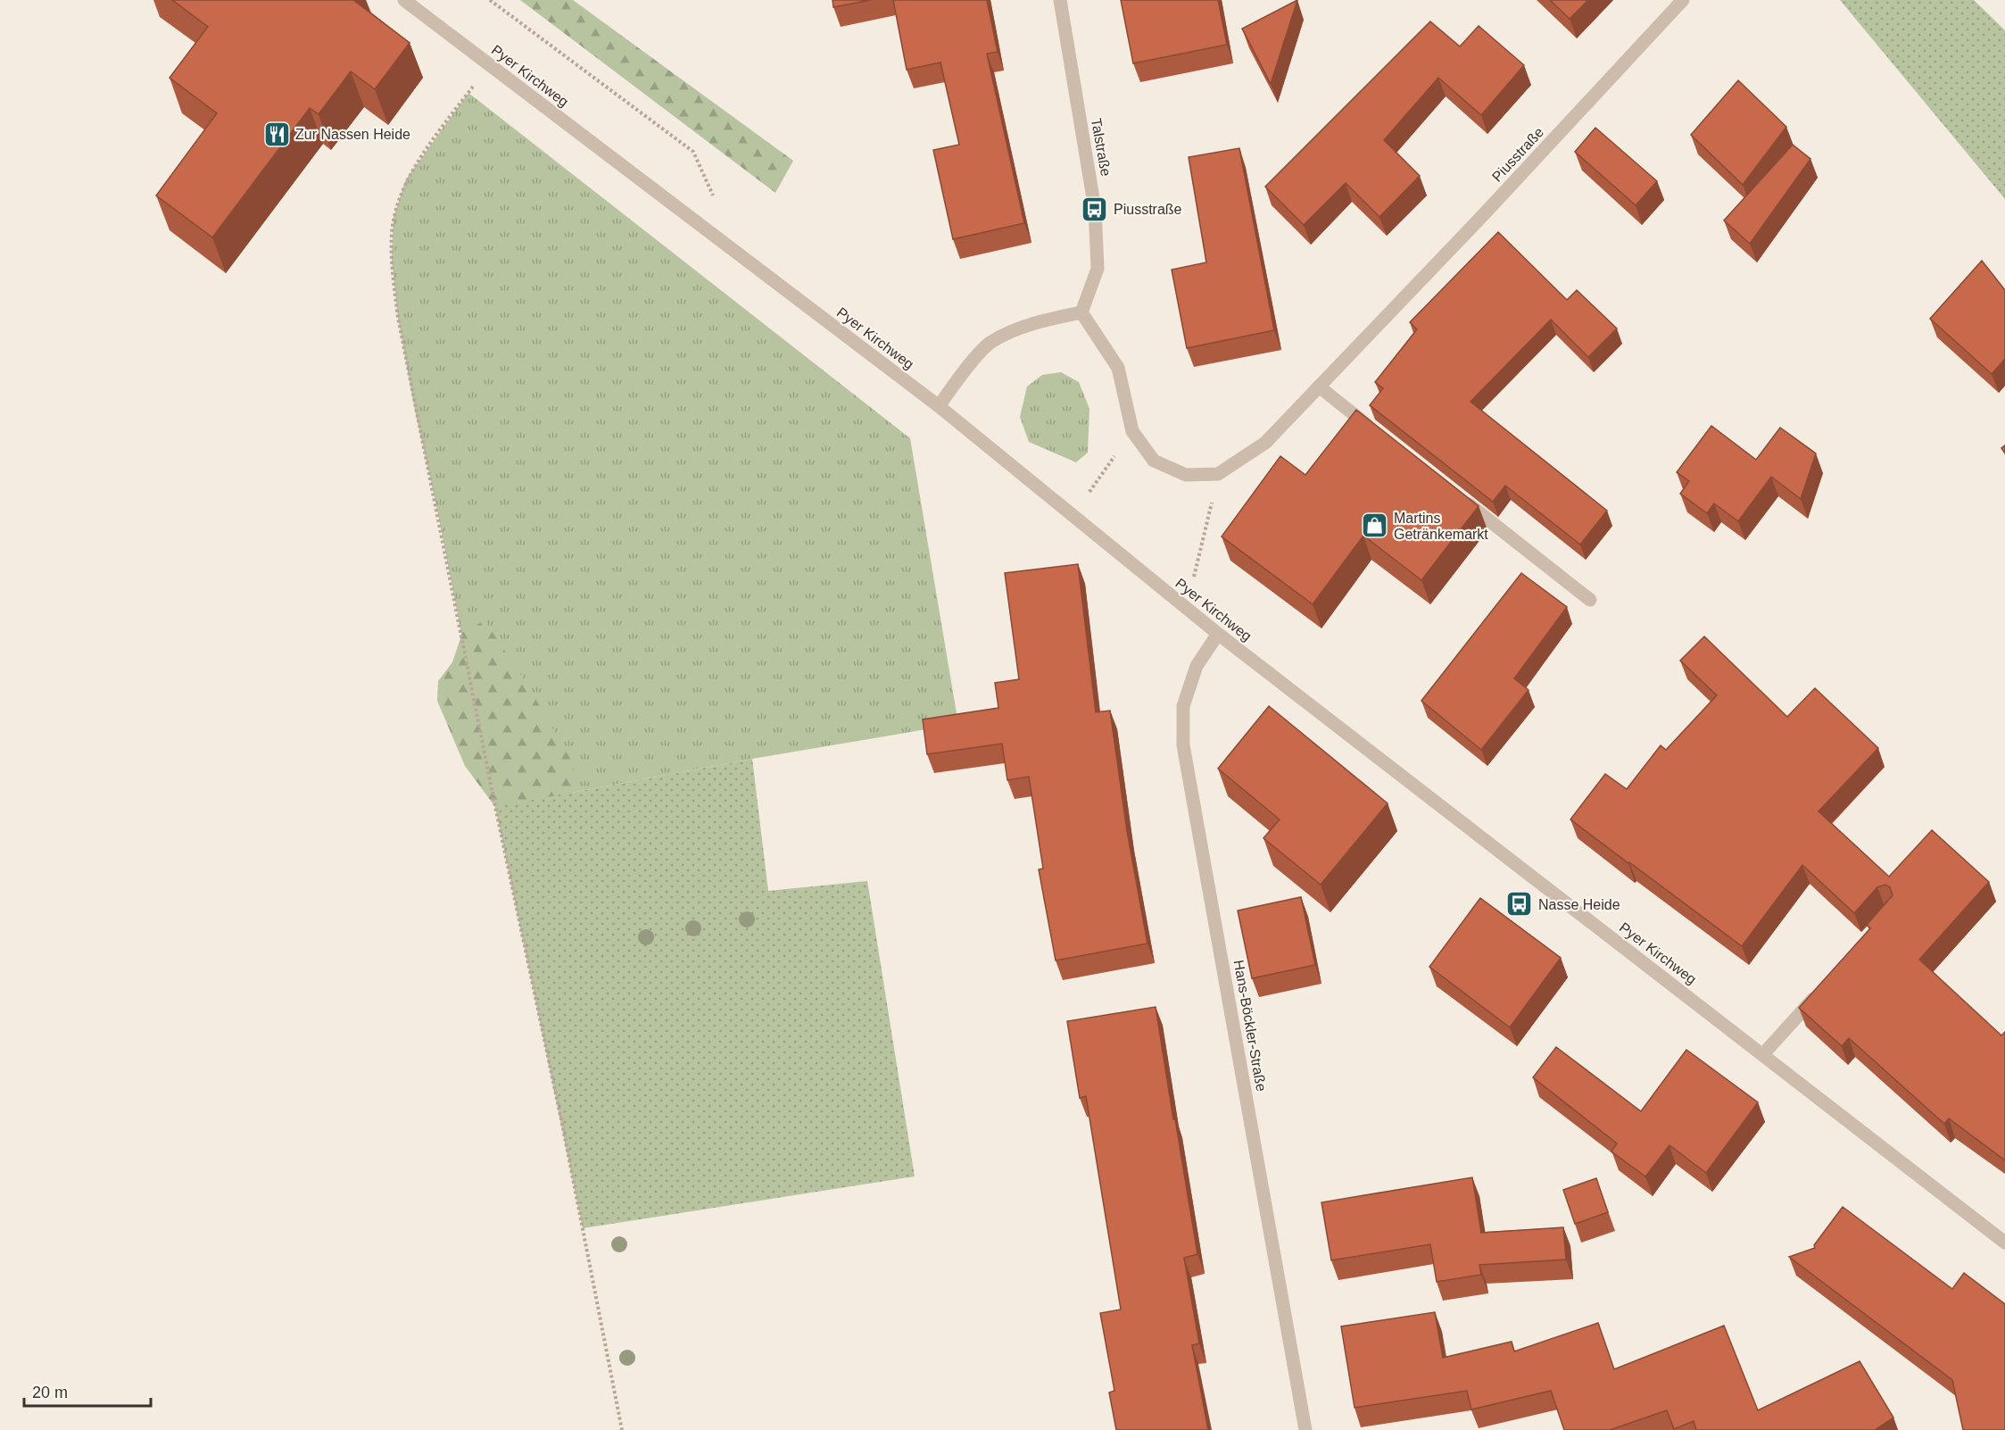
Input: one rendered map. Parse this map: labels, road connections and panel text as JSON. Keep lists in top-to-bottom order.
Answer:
{
  "streets": {
    "street": [
      "Pyer Kirchweg",
      "Talstraße",
      "Piusstraße",
      "Hans-Böckler-Straße"
    ]
  },
  "crossings": [
    ["Pyer Kirchweg", "Hans-Böckler-Straße"]
  ],
  "places": {
    "restaurant": ["Zur Nassen Heide"],
    "bus stop": ["Piusstraße", "Nasse Heide"],
    "shop": ["Martins Getränkemarkt"]
  },
  "scale_bar": "20 m"
}
